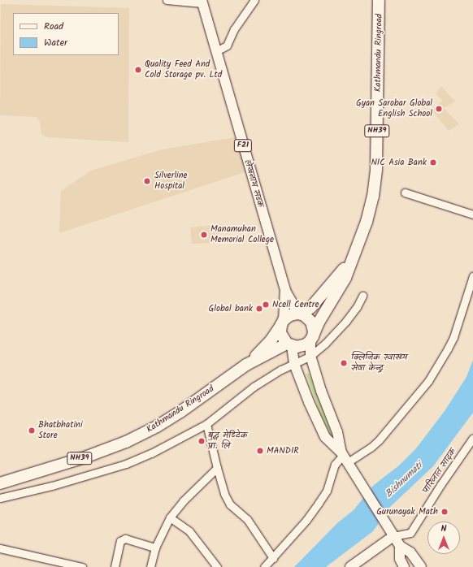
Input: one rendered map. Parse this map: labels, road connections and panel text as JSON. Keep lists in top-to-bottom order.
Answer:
{
  "streets": {
    "highway": ["Kathmandu Ringroad", "NH39"],
    "main road": ["F21", "लेखनाथ सडक"],
    "street": ["पारिजात सादक"]
  },
  "crossings": [
    ["Kathmandu Ringroad", "लेखनाथ सडक"]
  ],
  "water": ["Bishnumati"],
  "places": [
    "Quality Feed And Cold Storage pv. Ltd",
    "Gyan Sarobar Global English School",
    "NIC Asia Bank",
    "Silverline Hospital",
    "Manamuhan Memorial College",
    "Ncell Centre",
    "Global bank",
    "क्लिनिक स्वास्थ्य सेवा केन्द्र",
    "Bhatbhatini Store",
    "बुद्ध मेडिटेक प्रा. लि",
    "MANDIR",
    "Gurunayak Math"
  ],
  "legend": ["Road", "Water"],
  "north": "top"
}
